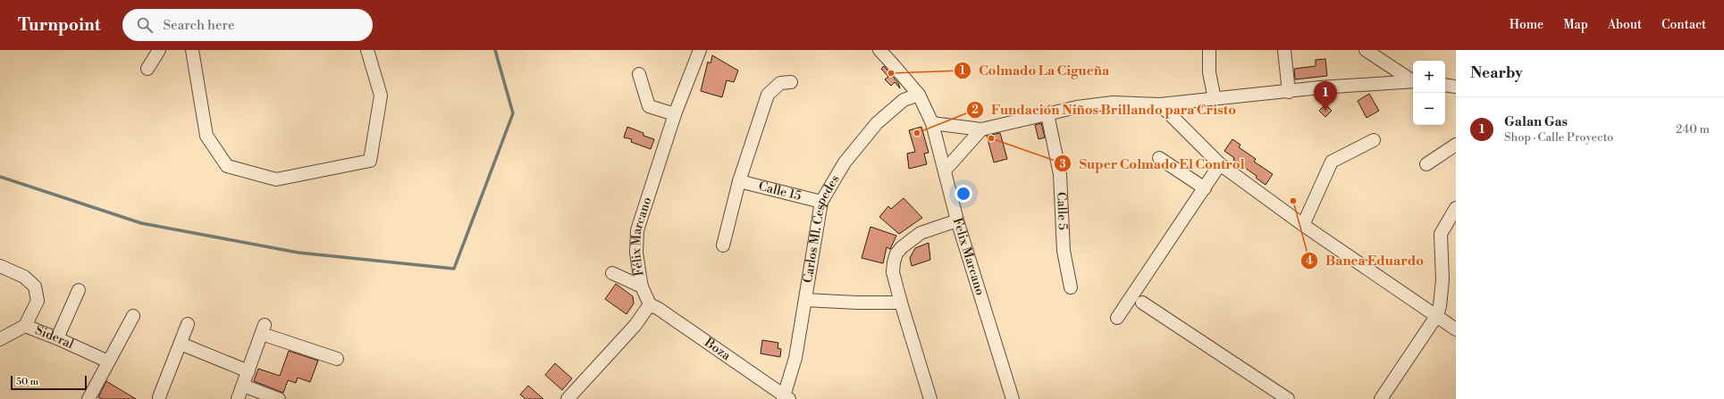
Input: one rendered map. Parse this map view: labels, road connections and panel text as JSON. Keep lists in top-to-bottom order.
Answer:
{
  "streets": {
    "street": [
      "Calle 15",
      "Calle 5",
      "Carlos Ml. Cespedes",
      "Félix Marcano",
      "Felix Marcano",
      "Sideral",
      "Boza"
    ]
  },
  "crossings": [
    ["Calle 15", "Carlos Ml. Cespedes"],
    ["Carlos Ml. Cespedes", "Felix Marcano"],
    ["Carlos Ml. Cespedes", "Boza"],
    ["Félix Marcano", "Boza"]
  ],
  "places": [
    "Colmado La Cigueña",
    "Fundación Niños Brillando para Cristo",
    "Super Colmado El Control",
    "Banca Eduardo"
  ],
  "scale_bar": "50 m",
  "page": {
    "header": "Turnpoint",
    "search": "Search here",
    "nav": [
      "Home",
      "Map",
      "About",
      "Contact"
    ],
    "heading": "Nearby",
    "map_buttons": ["+", "−"],
    "pins": "1",
    "list": [
      {
        "mark": "1",
        "name": "Galan Gas",
        "note": "Shop · Calle Proyecto",
        "value": "240 m"
      }
    ],
    "scale": "50 m"
  }
}
